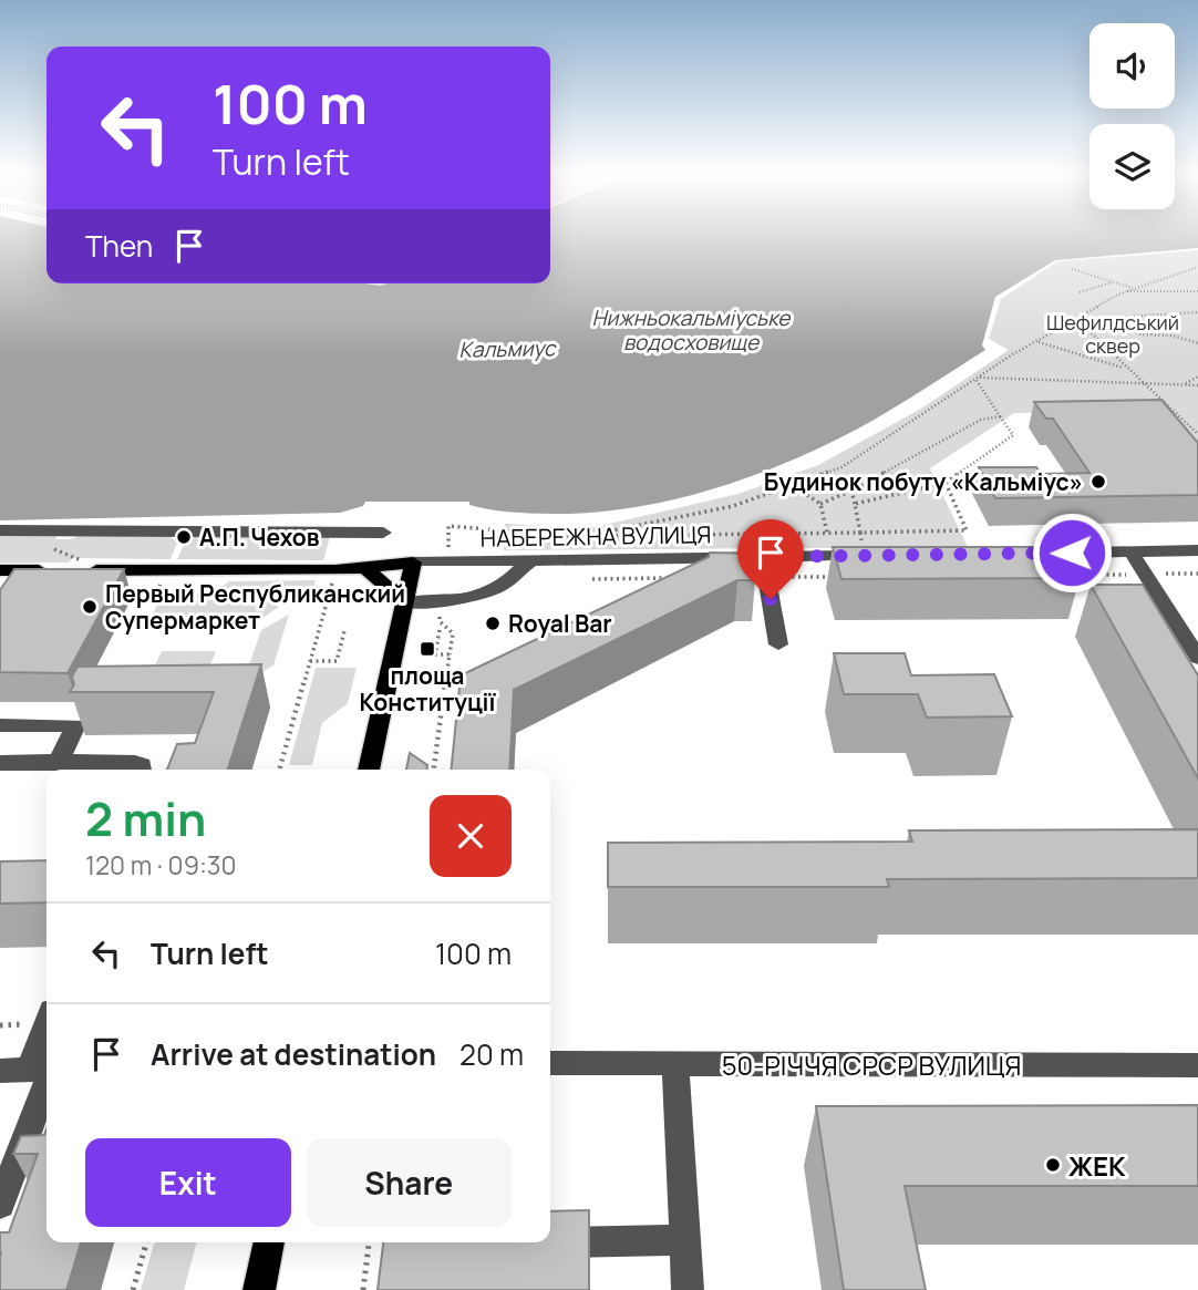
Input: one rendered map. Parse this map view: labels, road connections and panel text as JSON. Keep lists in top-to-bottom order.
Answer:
{
  "streets": {
    "street": ["НАБЕРЕЖНА ВУЛИЦЯ", "50-РІЧЧЯ СРСР ВУЛИЦЯ"]
  },
  "water": ["Нижньокальміуське водосховище", "Кальмиус"],
  "parks": ["Шефилдський сквер"],
  "places": {
    "other": [
      "Будинок побуту «Кальміус»",
      "А.П. Чехов",
      "Первый Республиканский Супермаркет",
      "Royal Bar",
      "ЖЕК"
    ],
    "transit": ["площа Конституції"]
  },
  "page": {
    "turn": ["100 m", "Turn left"],
    "then": "Then",
    "heading": ["2 min", "120 m · 09:30"],
    "list": [
      {
        "name": "Turn left",
        "value": "100 m"
      },
      {
        "name": "Arrive at destination",
        "value": "20 m"
      }
    ],
    "buttons": ["Exit", "Share"]
  }
}
